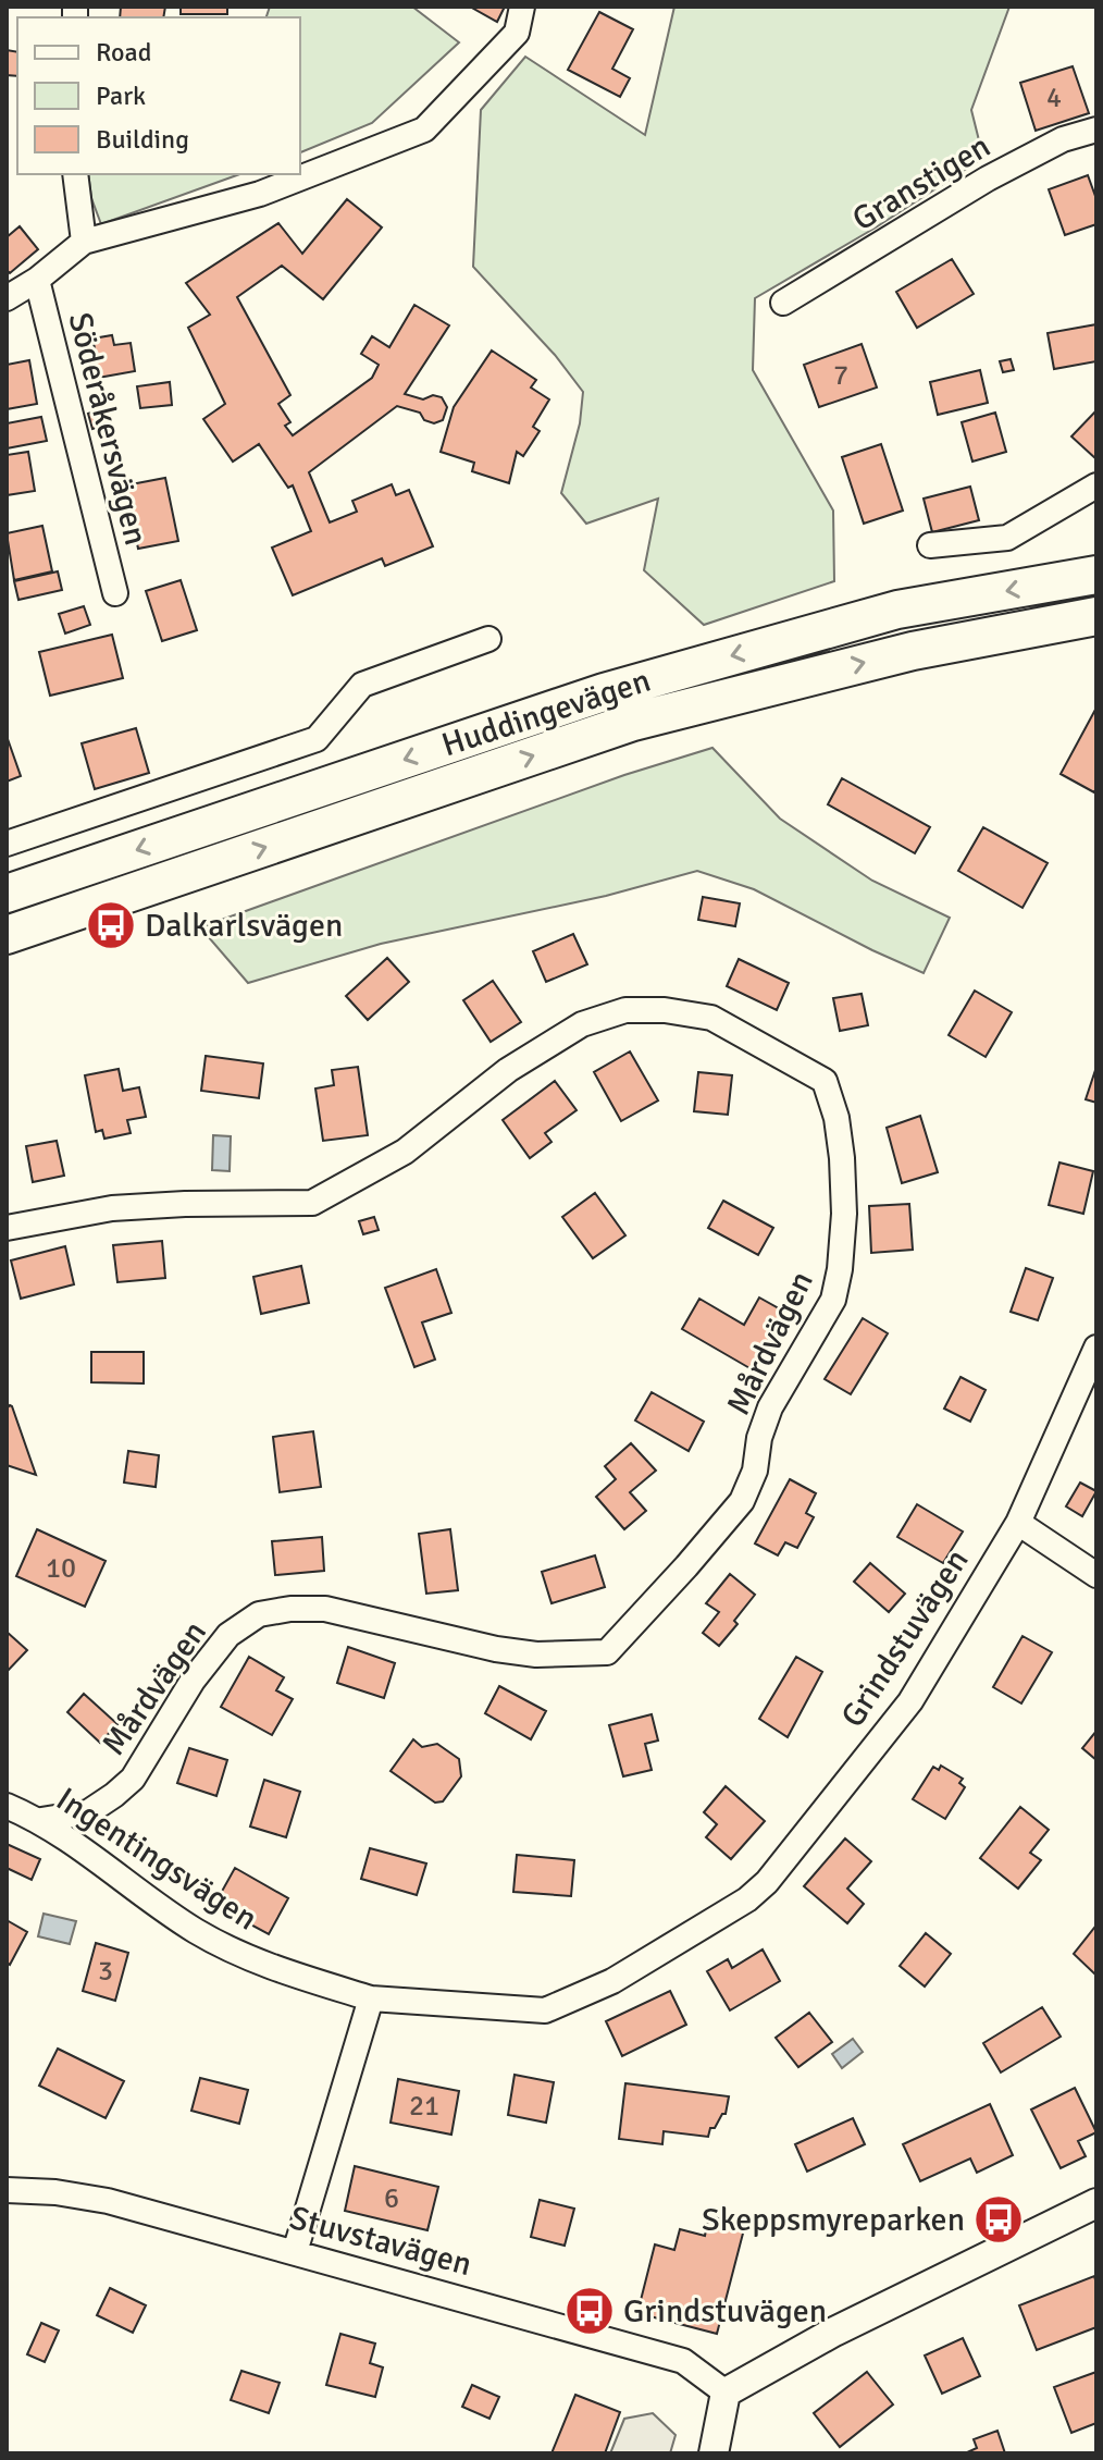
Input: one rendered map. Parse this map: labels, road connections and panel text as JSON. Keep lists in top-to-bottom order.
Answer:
{
  "streets": {
    "main road": ["Huddingevägen"],
    "street": [
      "Granstigen",
      "Söderåkersvägen",
      "Mårdvägen",
      "Grindstuvägen",
      "Ingentingsvägen",
      "Stuvstavägen"
    ]
  },
  "crossings": [
    ["Mårdvägen", "Ingentingsvägen"],
    ["Grindstuvägen", "Ingentingsvägen"]
  ],
  "places": {
    "bus stop": ["Dalkarlsvägen", "Skeppsmyreparken", "Grindstuvägen"]
  },
  "house_numbers": [
    "4",
    "7",
    "10",
    "3",
    "21",
    "6"
  ],
  "legend": ["Road", "Park", "Building"]
}
